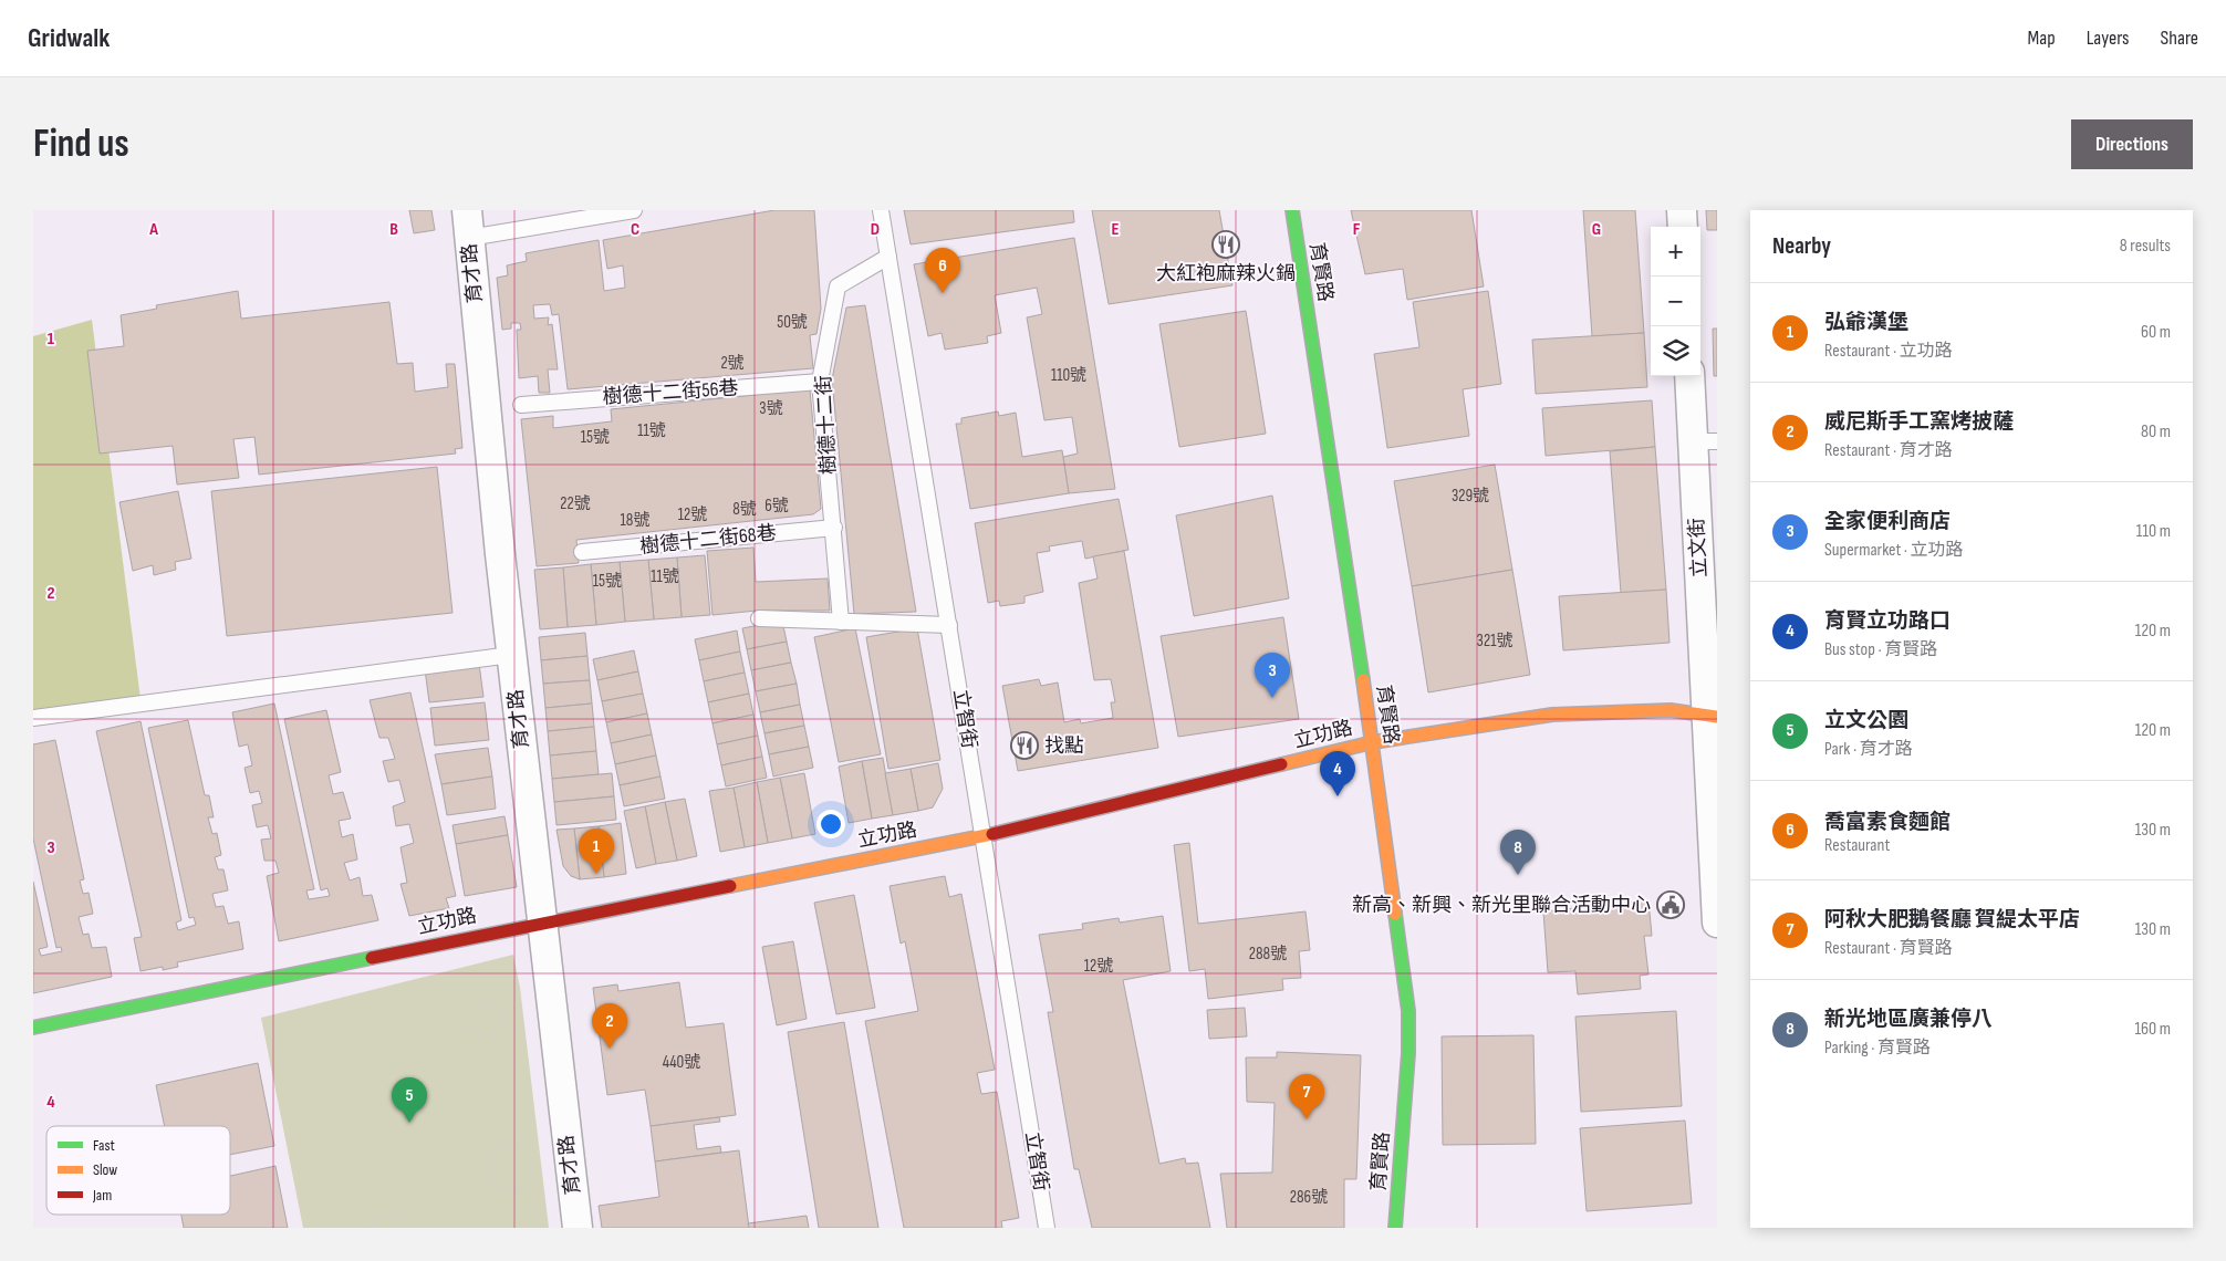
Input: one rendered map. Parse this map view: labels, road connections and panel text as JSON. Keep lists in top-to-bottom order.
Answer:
{
  "streets": {
    "street": [
      "育賢路",
      "育才路",
      "立文街",
      "立功路"
    ],
    "lane": [
      "樹德十二街56巷",
      "樹德十二街",
      "樹德十二街68巷",
      "立智街"
    ]
  },
  "crossings": [
    ["育賢路", "立功路"],
    ["育才路", "立功路"],
    ["樹德十二街56巷", "樹德十二街"],
    ["樹德十二街", "樹德十二街68巷"],
    ["樹德十二街", "立智街"],
    ["立文街", "立功路"],
    ["立智街", "立功路"]
  ],
  "places": {
    "restaurant": ["大紅袍麻辣火鍋", "找點"],
    "public building": ["新高、新興、新光里聯合活動中心"]
  },
  "house_numbers": [
    "50號",
    "2號",
    "110號",
    "3號",
    "11號",
    "15號",
    "329號",
    "22號",
    "6號",
    "8號",
    "12號",
    "18號",
    "11號",
    "15號",
    "321號",
    "288號",
    "12號",
    "440號",
    "286號"
  ],
  "legend": ["Fast", "Slow", "Jam"],
  "page": {
    "header": "Gridwalk",
    "nav": ["Map", "Layers", "Share"],
    "buttons": "Directions",
    "title": "Find us",
    "heading": ["Nearby", "8 results"],
    "map_buttons": ["+", "−"],
    "pins": [
      "6",
      "3",
      "4",
      "1",
      "8",
      "2",
      "7",
      "5"
    ],
    "list": [
      {
        "mark": "1",
        "name": "弘爺漢堡",
        "note": "Restaurant · 立功路",
        "value": "60 m"
      },
      {
        "mark": "2",
        "name": "威尼斯手工窯烤披薩",
        "note": "Restaurant · 育才路",
        "value": "80 m"
      },
      {
        "mark": "3",
        "name": "全家便利商店",
        "note": "Supermarket · 立功路",
        "value": "110 m"
      },
      {
        "mark": "4",
        "name": "育賢立功路口",
        "note": "Bus stop · 育賢路",
        "value": "120 m"
      },
      {
        "mark": "5",
        "name": "立文公園",
        "note": "Park · 育才路",
        "value": "120 m"
      },
      {
        "mark": "6",
        "name": "喬富素食麵館",
        "note": "Restaurant",
        "value": "130 m"
      },
      {
        "mark": "7",
        "name": "阿秋大肥鵝餐廳 賀緹太平店",
        "note": "Restaurant · 育賢路",
        "value": "130 m"
      },
      {
        "mark": "8",
        "name": "新光地區廣兼停八",
        "note": "Parking · 育賢路",
        "value": "160 m"
      }
    ]
  },
  "grid": {
    "columns": [
      "A",
      "B",
      "C",
      "D",
      "E",
      "F",
      "G"
    ],
    "rows": [
      "1",
      "2",
      "3",
      "4"
    ]
  }
}
